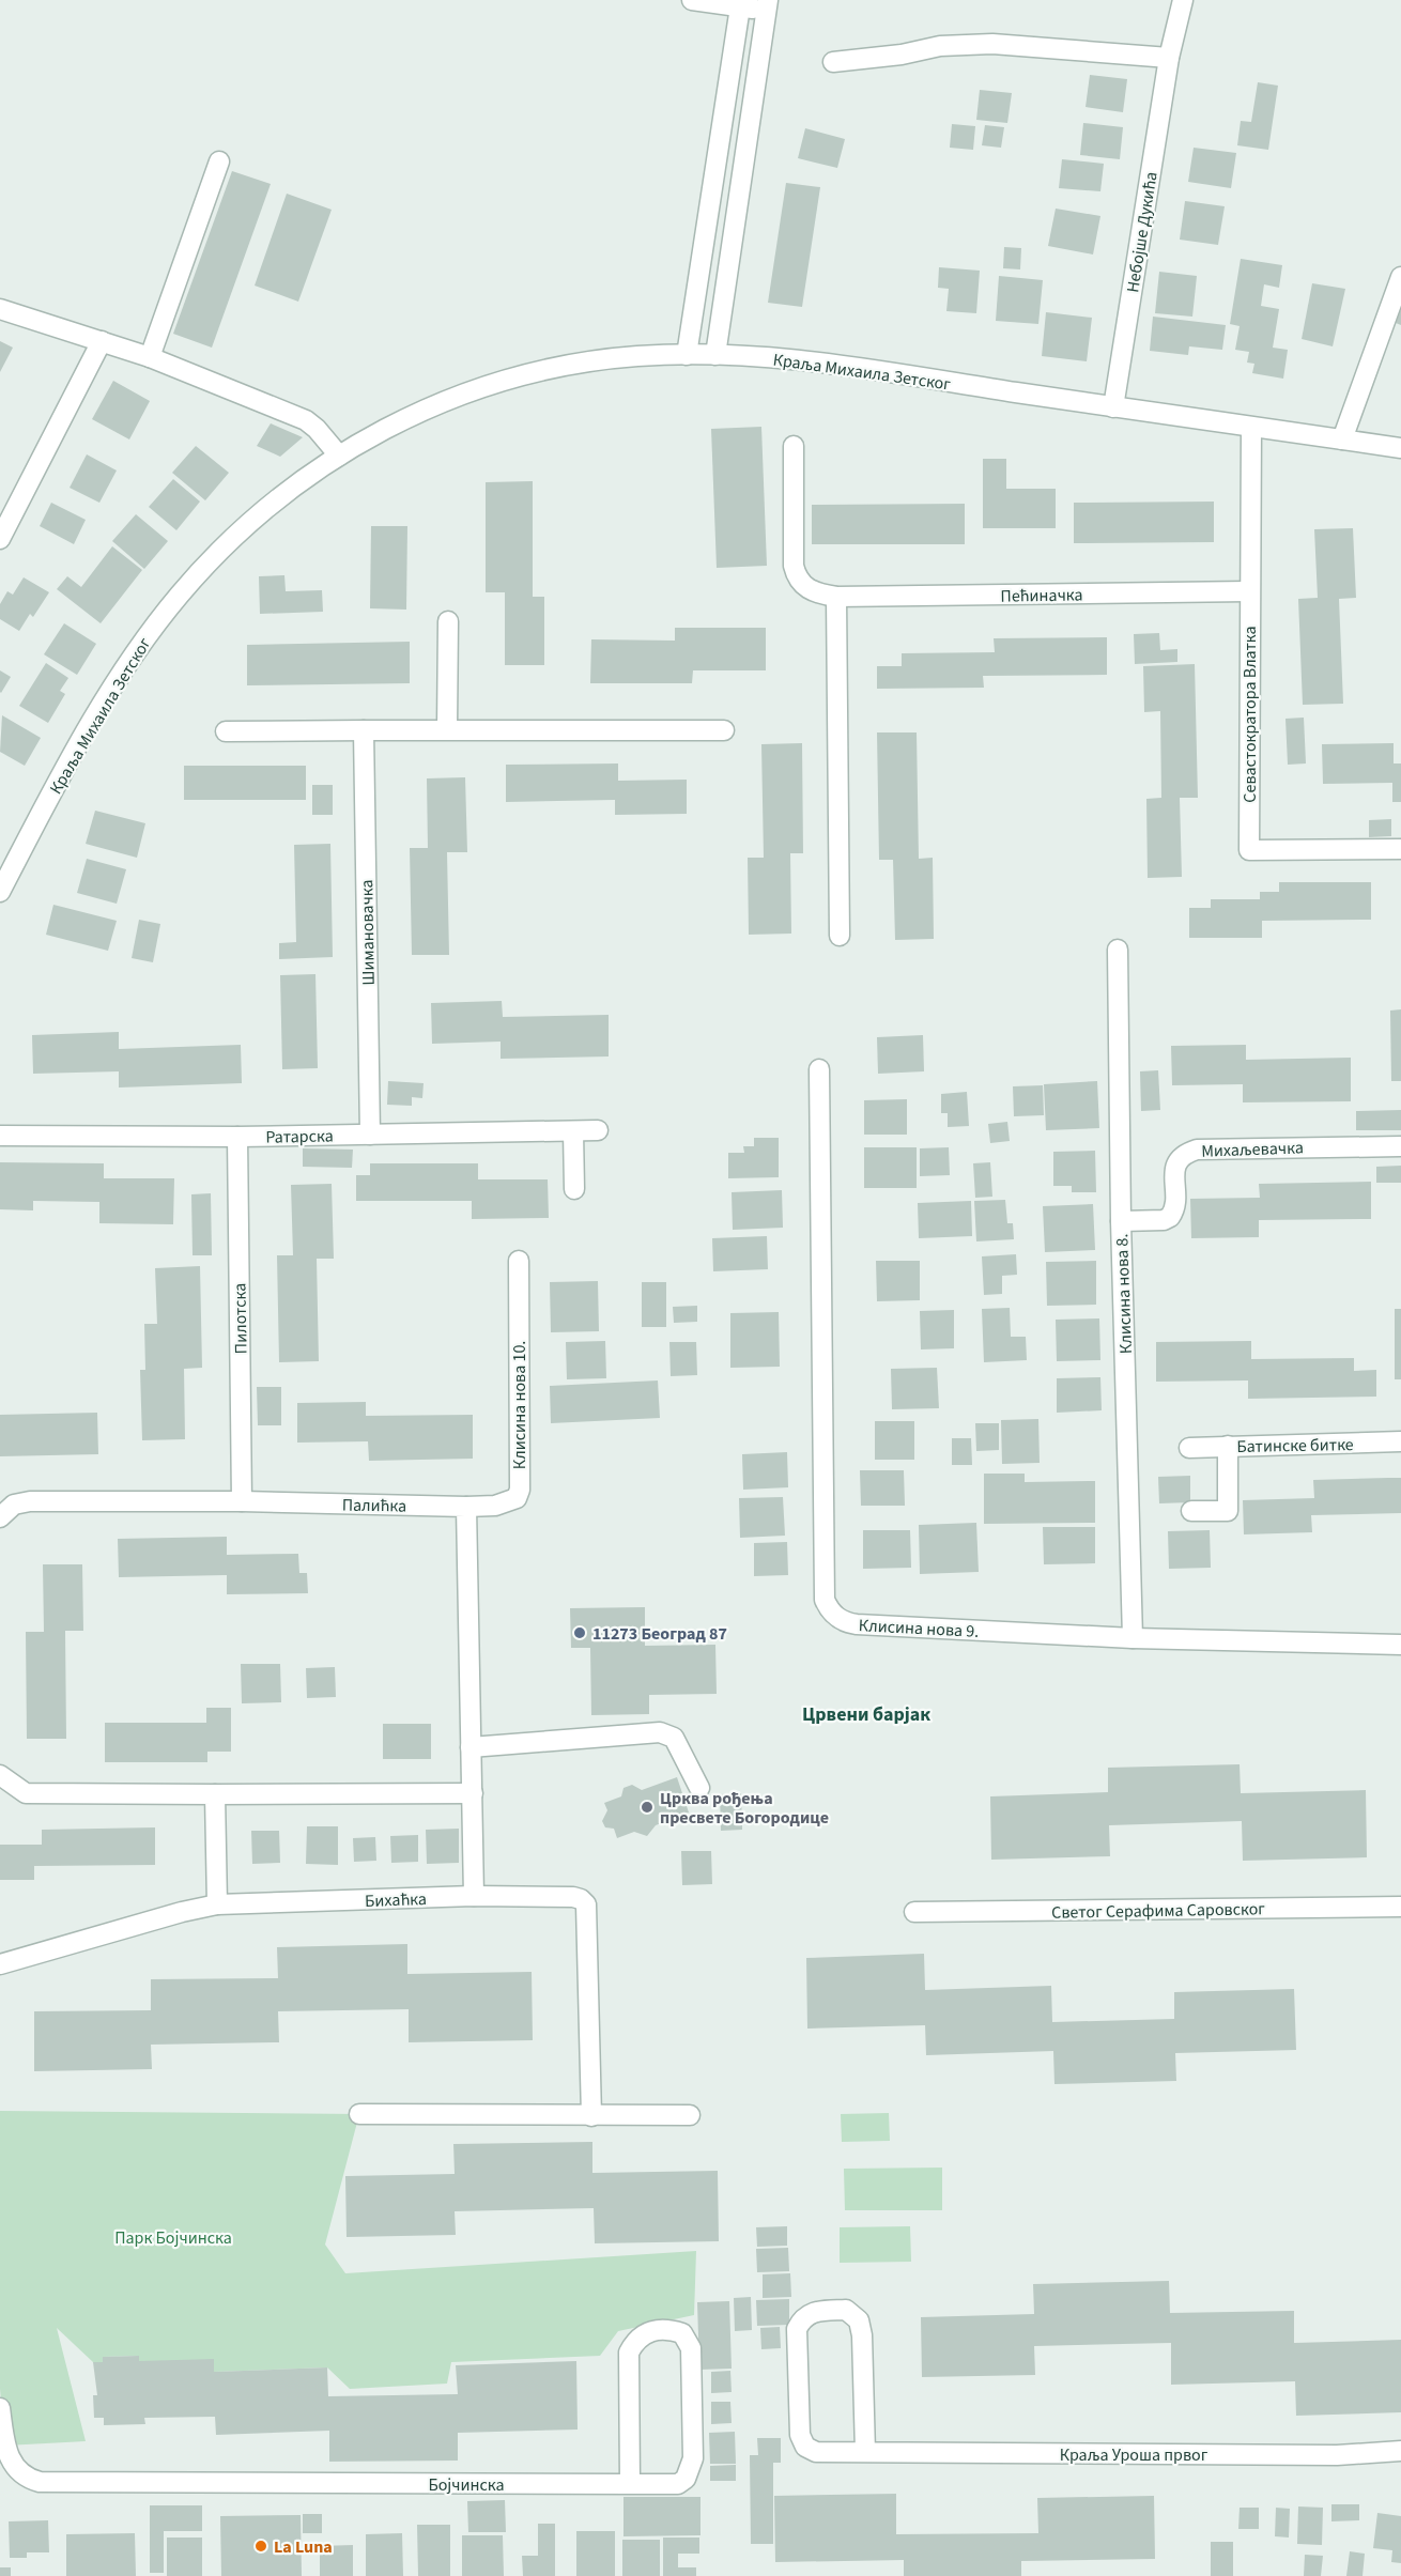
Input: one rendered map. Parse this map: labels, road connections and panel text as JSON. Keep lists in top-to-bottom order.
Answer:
{
  "streets": {
    "street": [
      "Небојше Дукића",
      "Краља Михаила Зетског",
      "Пећиначка",
      "Севастократора Влатка",
      "Шимановачка",
      "Ратарска",
      "Михаљевачка",
      "Клисина нова 8.",
      "Пилотска",
      "Клисина нова 10.",
      "Батинске битке",
      "Палићка",
      "Клисина нова 9.",
      "Бихаћка",
      "Светог Серафима Саровског",
      "Краља Уроша првог",
      "Бојчинска"
    ]
  },
  "crossings": [
    ["Небојше Дукића", "Краља Михаила Зетског"],
    ["Краља Михаила Зетског", "Севастократора Влатка"],
    ["Пећиначка", "Севастократора Влатка"],
    ["Шимановачка", "Ратарска"],
    ["Ратарска", "Пилотска"],
    ["Михаљевачка", "Клисина нова 8."],
    ["Клисина нова 8.", "Клисина нова 9."],
    ["Пилотска", "Палићка"],
    ["Клисина нова 10.", "Палићка"]
  ],
  "districts": ["Црвени барјак"],
  "parks": ["Парк Бојчинска"],
  "places": ["11273 Београд 87", "Црква рођења пресвете Богородице", "La Luna"]
}
